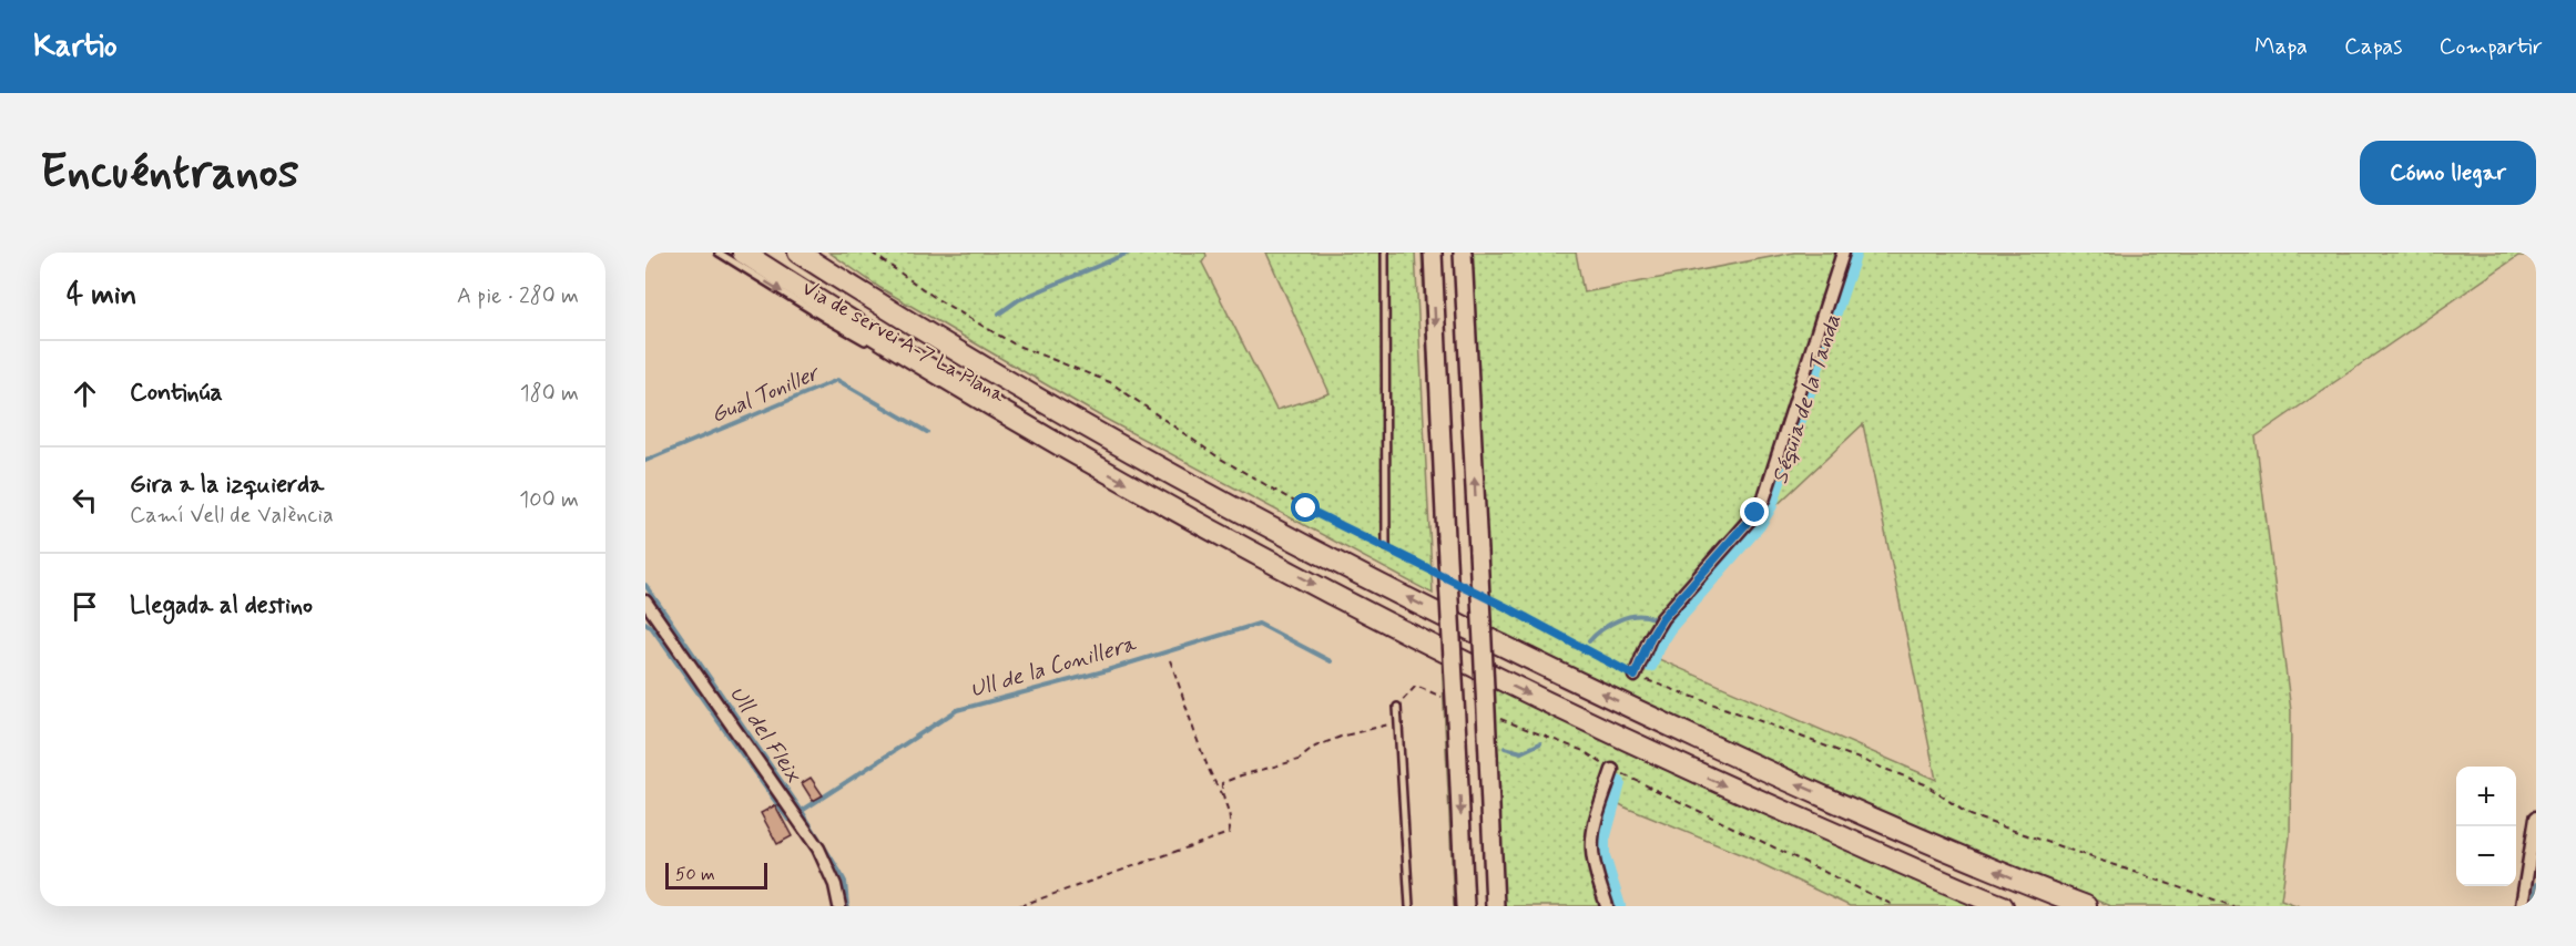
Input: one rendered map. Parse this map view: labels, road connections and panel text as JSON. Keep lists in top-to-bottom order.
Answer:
{
  "streets": {
    "lane": ["Via de servei A-7 La Plana"]
  },
  "one_way": ["Via de servei A-7 La Plana"],
  "water": [
    "Gual Toniller",
    "Séquia de la Tanda",
    "Ull de la Conillera",
    "Ull del Fleix"
  ],
  "scale_bar": "50 m",
  "page": {
    "header": "Kartio",
    "nav": ["Mapa", "Capas", "Compartir"],
    "buttons": "Cómo llegar",
    "title": "Encuéntranos",
    "heading": ["4 min", "A pie · 280 m"],
    "list": [
      ["Continúa", "180 m"],
      ["Gira a la izquierda", "Camí Vell de València", "100 m"],
      "Llegada al destino"
    ],
    "map_buttons": ["+", "−"],
    "scale": "50 m"
  }
}
